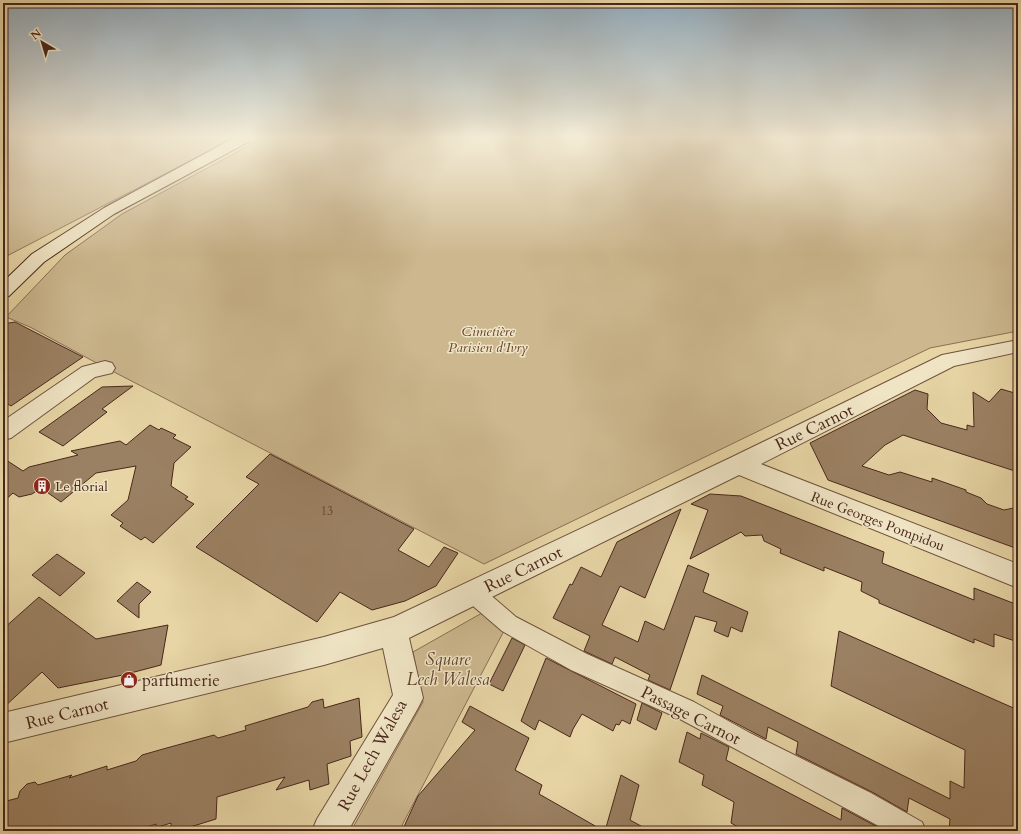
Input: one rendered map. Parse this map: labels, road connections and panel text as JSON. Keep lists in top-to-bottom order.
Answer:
{
  "streets": {
    "street": [
      "Rue Carnot",
      "Rue Georges Pompidou",
      "Passage Carnot",
      "Rue Lech Walesa"
    ]
  },
  "crossings": [
    ["Rue Carnot", "Rue Georges Pompidou"],
    ["Rue Carnot", "Passage Carnot"],
    ["Rue Carnot", "Rue Lech Walesa"]
  ],
  "parks": ["Cimetière Parisien d'Ivry", "Square Lech Walesa"],
  "places": {
    "building": ["Le florial"],
    "shop": ["parfumerie"]
  },
  "house_numbers": ["13"],
  "north": "top left"
}
